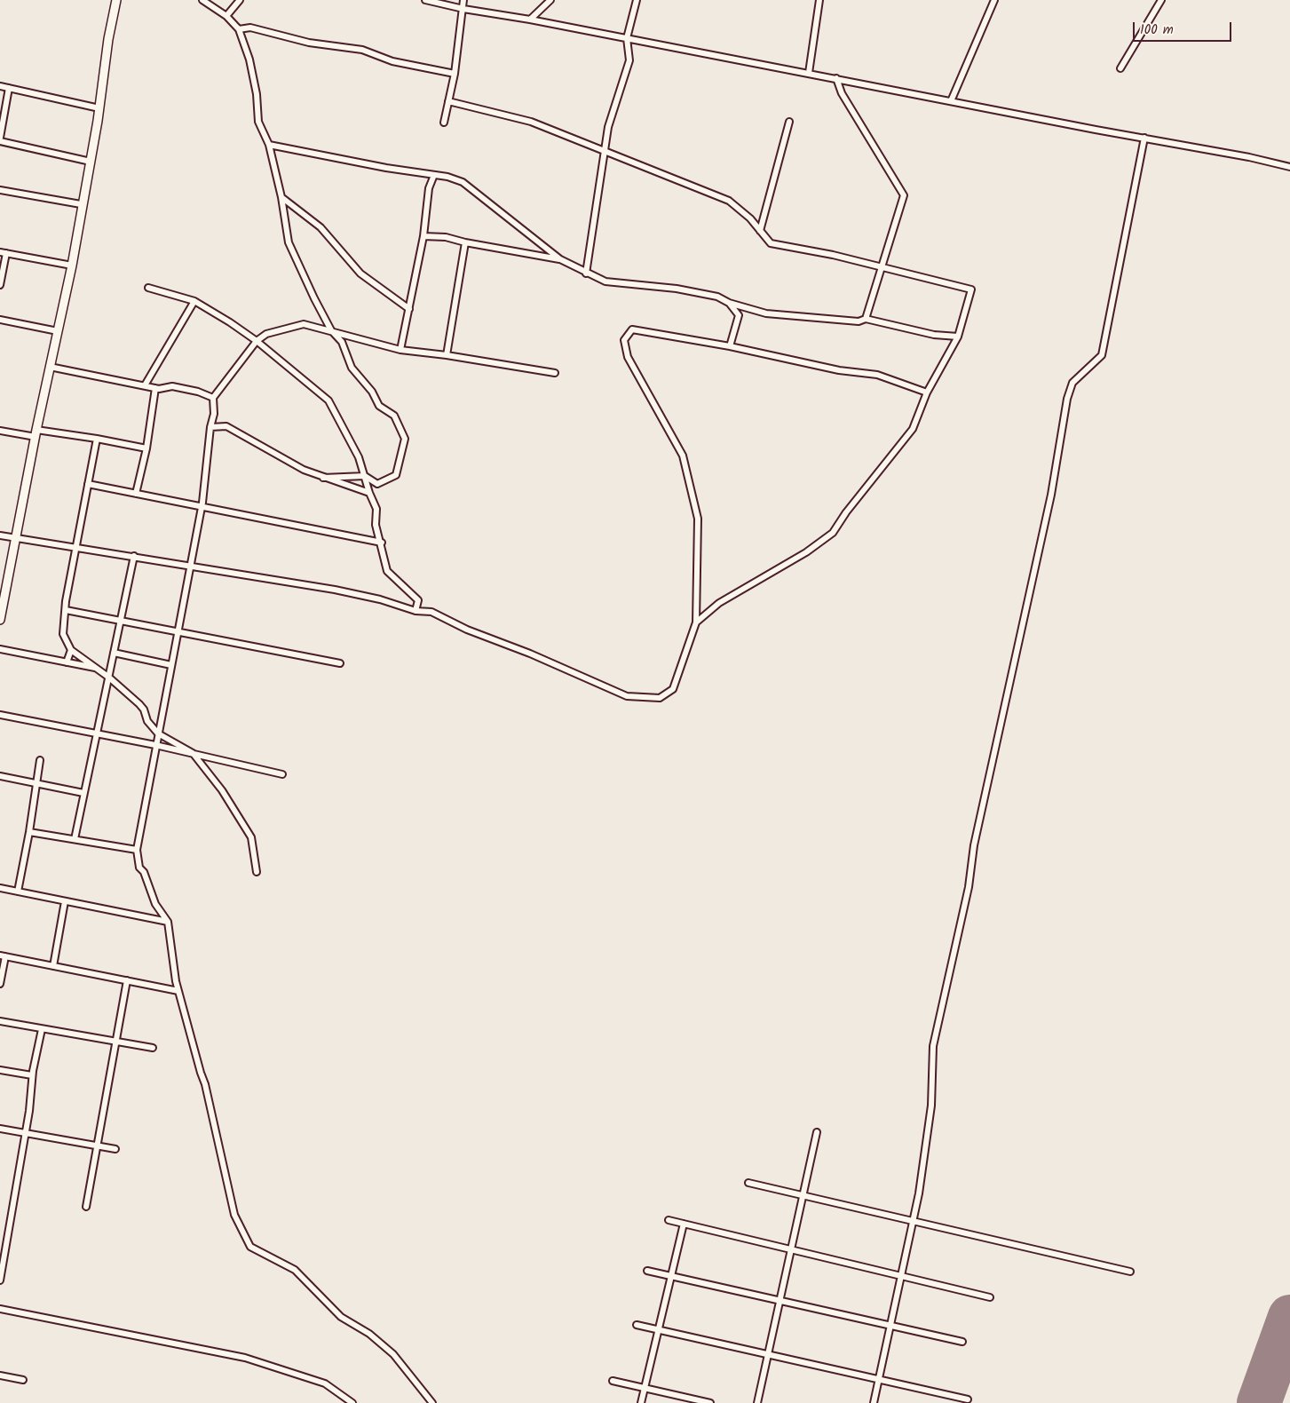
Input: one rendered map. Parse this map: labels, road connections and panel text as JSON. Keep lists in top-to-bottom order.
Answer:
{
  "scale_bar": "100 m"
}
